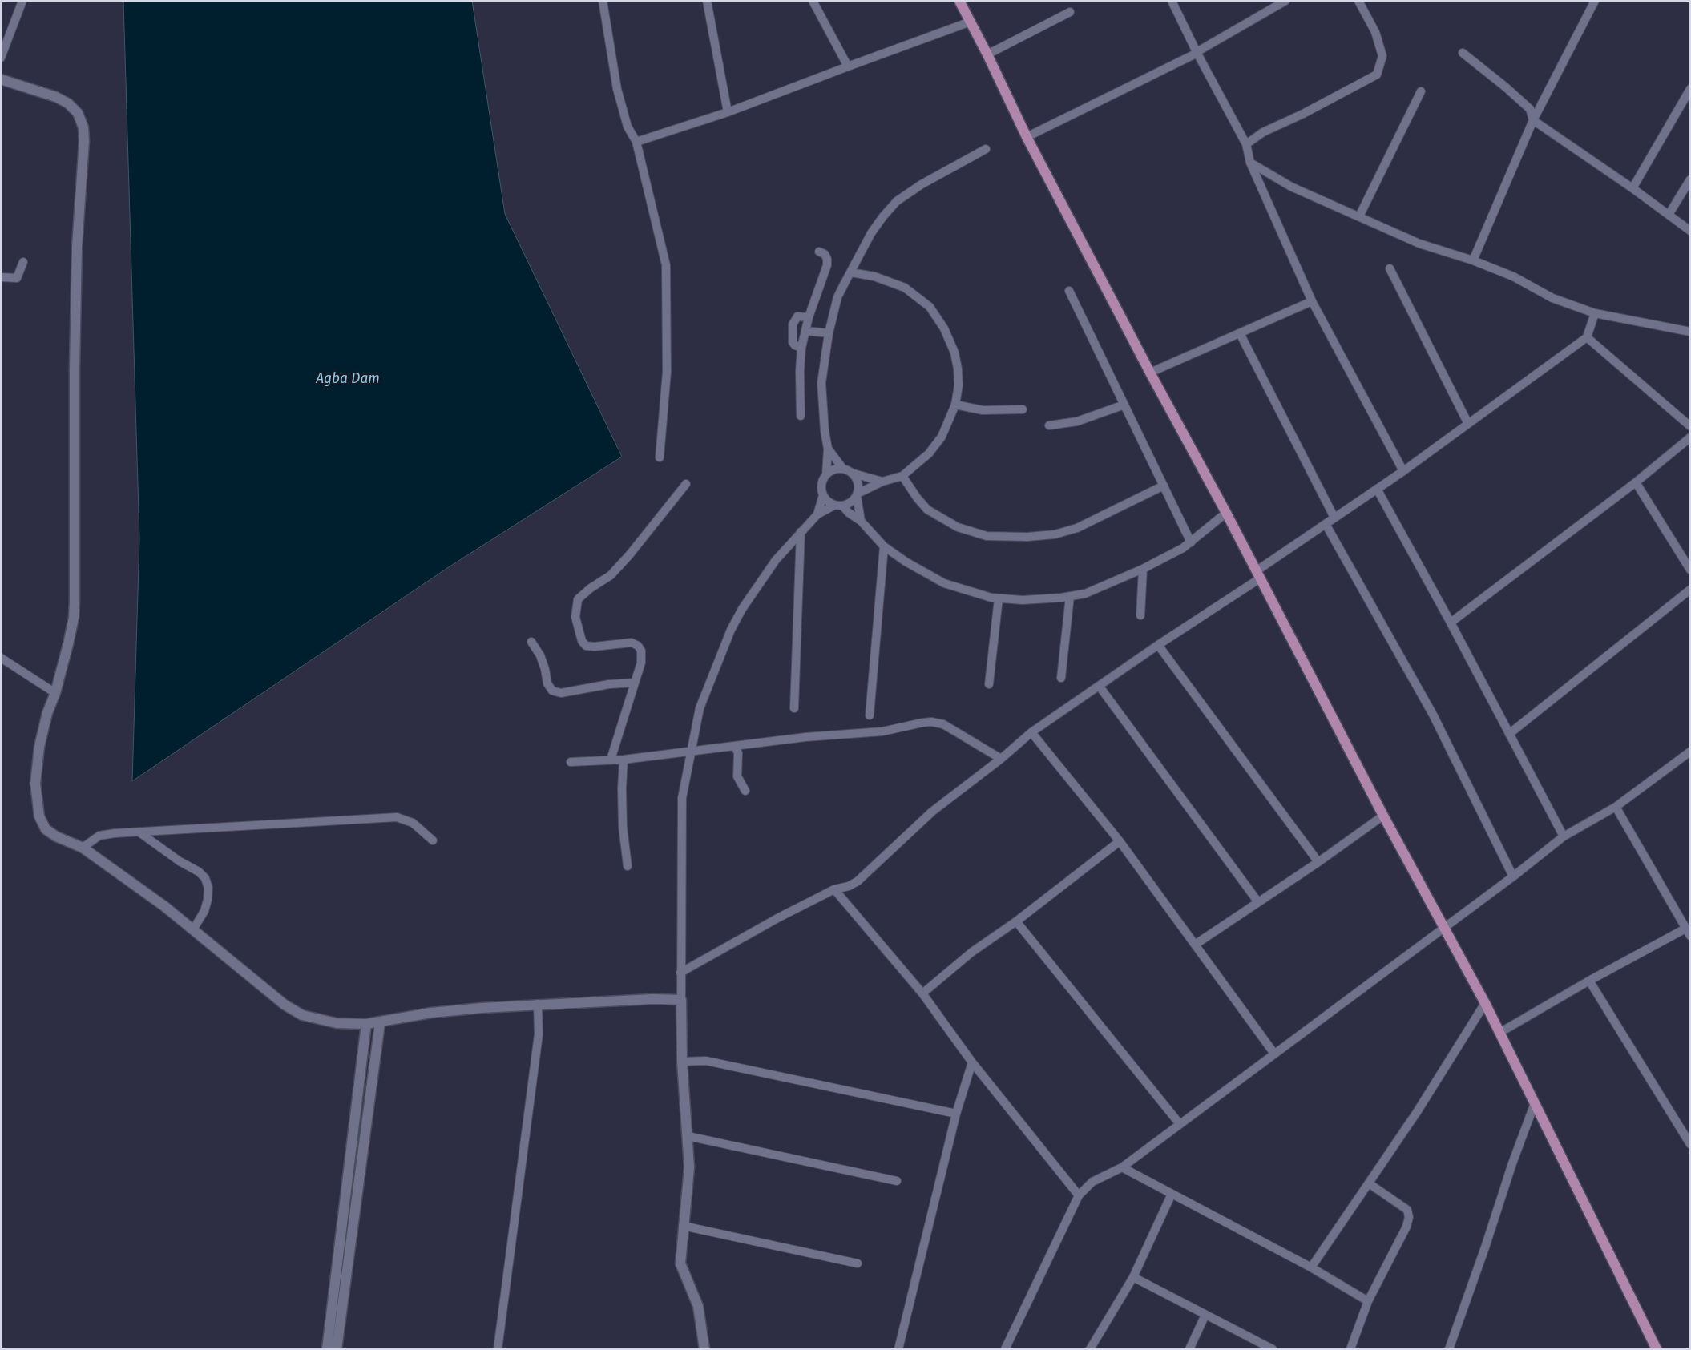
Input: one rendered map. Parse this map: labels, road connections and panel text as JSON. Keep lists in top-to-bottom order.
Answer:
{
  "water": ["Agba Dam"]
}
